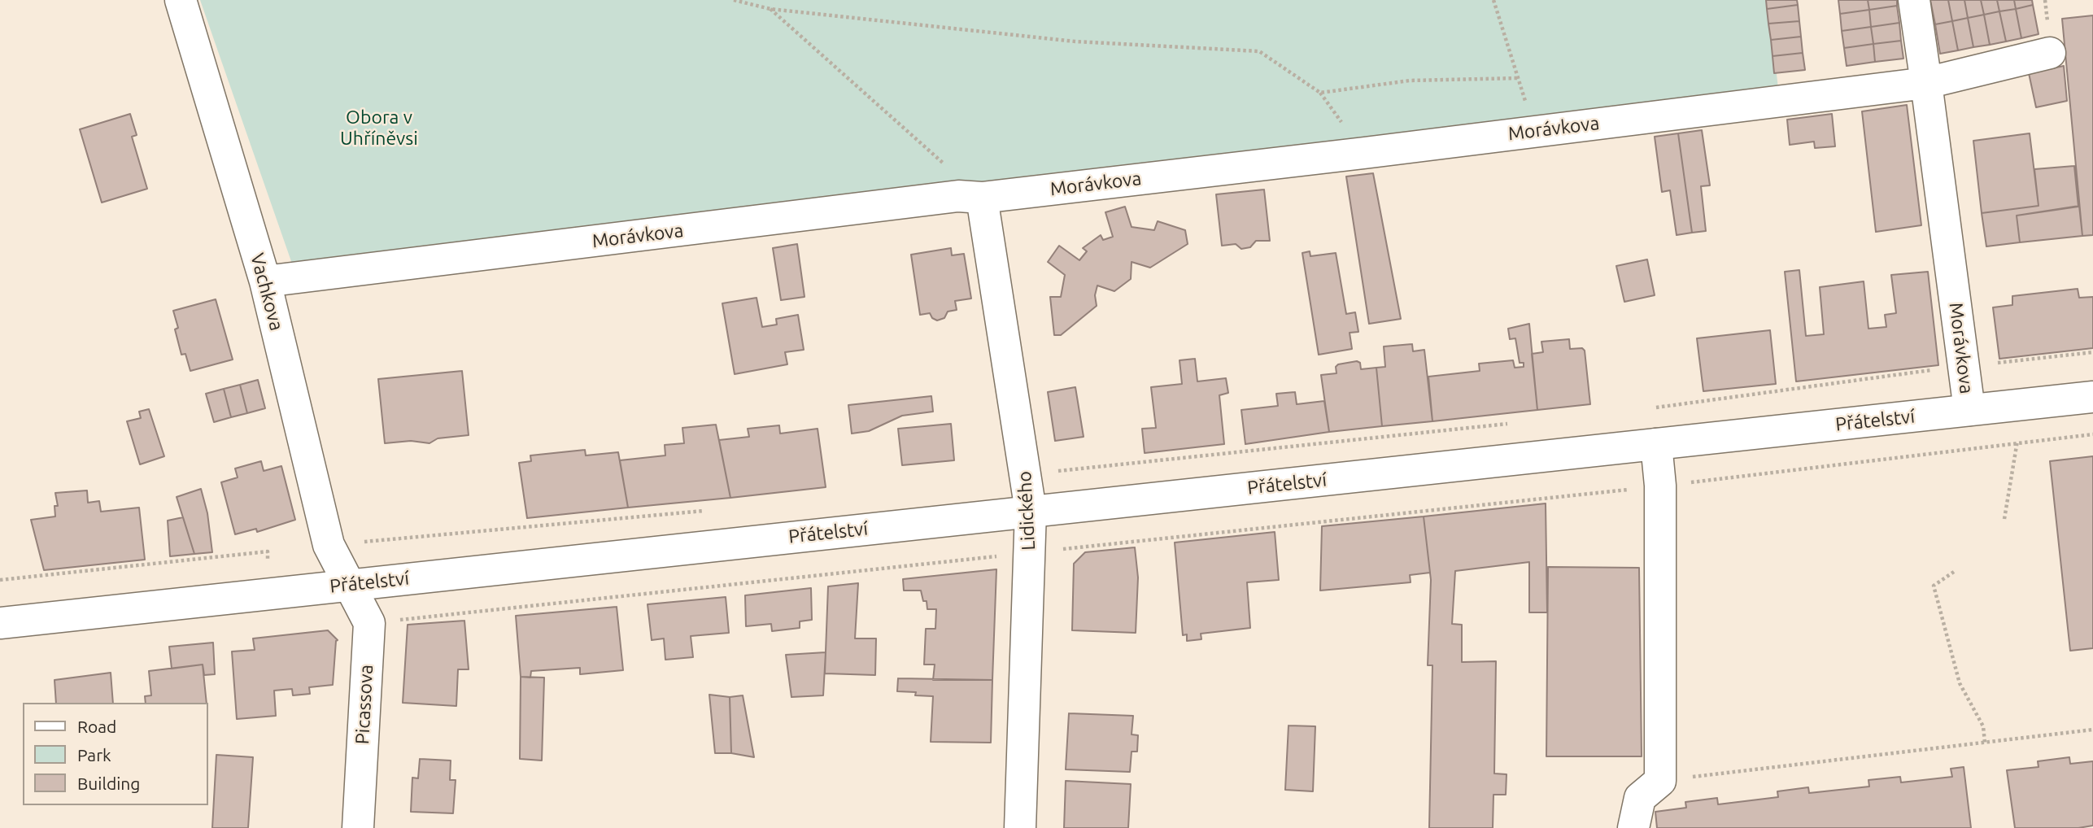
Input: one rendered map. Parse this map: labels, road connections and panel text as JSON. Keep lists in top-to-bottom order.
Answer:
{
  "streets": {
    "street": [
      "Morávkova",
      "Vachkova",
      "Přátelství",
      "Lidického",
      "Picassova"
    ]
  },
  "crossings": [
    ["Morávkova", "Vachkova"],
    ["Morávkova", "Přátelství"],
    ["Morávkova", "Lidického"],
    ["Vachkova", "Přátelství"],
    ["Přátelství", "Lidického"]
  ],
  "parks": ["Obora v Uhříněvsi"],
  "legend": ["Road", "Park", "Building"]
}
